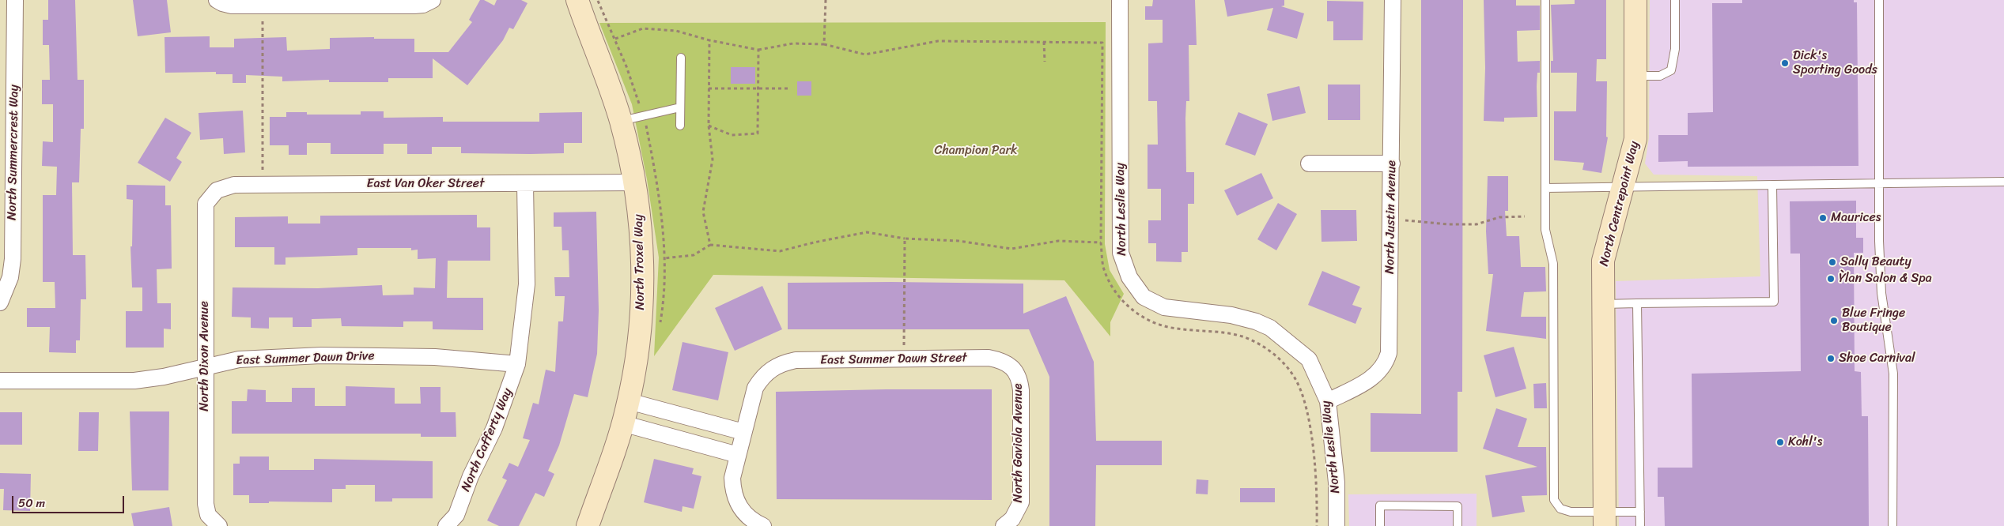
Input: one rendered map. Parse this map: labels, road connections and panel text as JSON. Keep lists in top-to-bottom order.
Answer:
{
  "streets": {
    "street": [
      "North Summercrest Way",
      "East Van Oker Street",
      "North Centrepoint Way",
      "North Leslie Way",
      "North Justin Avenue",
      "North Troxel Way",
      "North Dixon Avenue",
      "East Summer Dawn Drive",
      "East Summer Dawn Street",
      "North Cafferty Way",
      "North Gaviola Avenue"
    ]
  },
  "crossings": [
    ["East Van Oker Street", "North Troxel Way"],
    ["East Van Oker Street", "North Dixon Avenue"],
    ["East Van Oker Street", "North Cafferty Way"],
    ["North Leslie Way", "North Justin Avenue"],
    ["North Dixon Avenue", "East Summer Dawn Drive"],
    ["East Summer Dawn Drive", "North Cafferty Way"],
    ["East Summer Dawn Street", "North Gaviola Avenue"]
  ],
  "parks": ["Champion Park"],
  "places": [
    "Dick's Sporting Goods",
    "Maurices",
    "Sally Beauty",
    "Ỳlan Salon & Spa",
    "Blue Fringe Boutique",
    "Shoe Carnival",
    "Kohl's"
  ],
  "scale_bar": "50 m"
}
